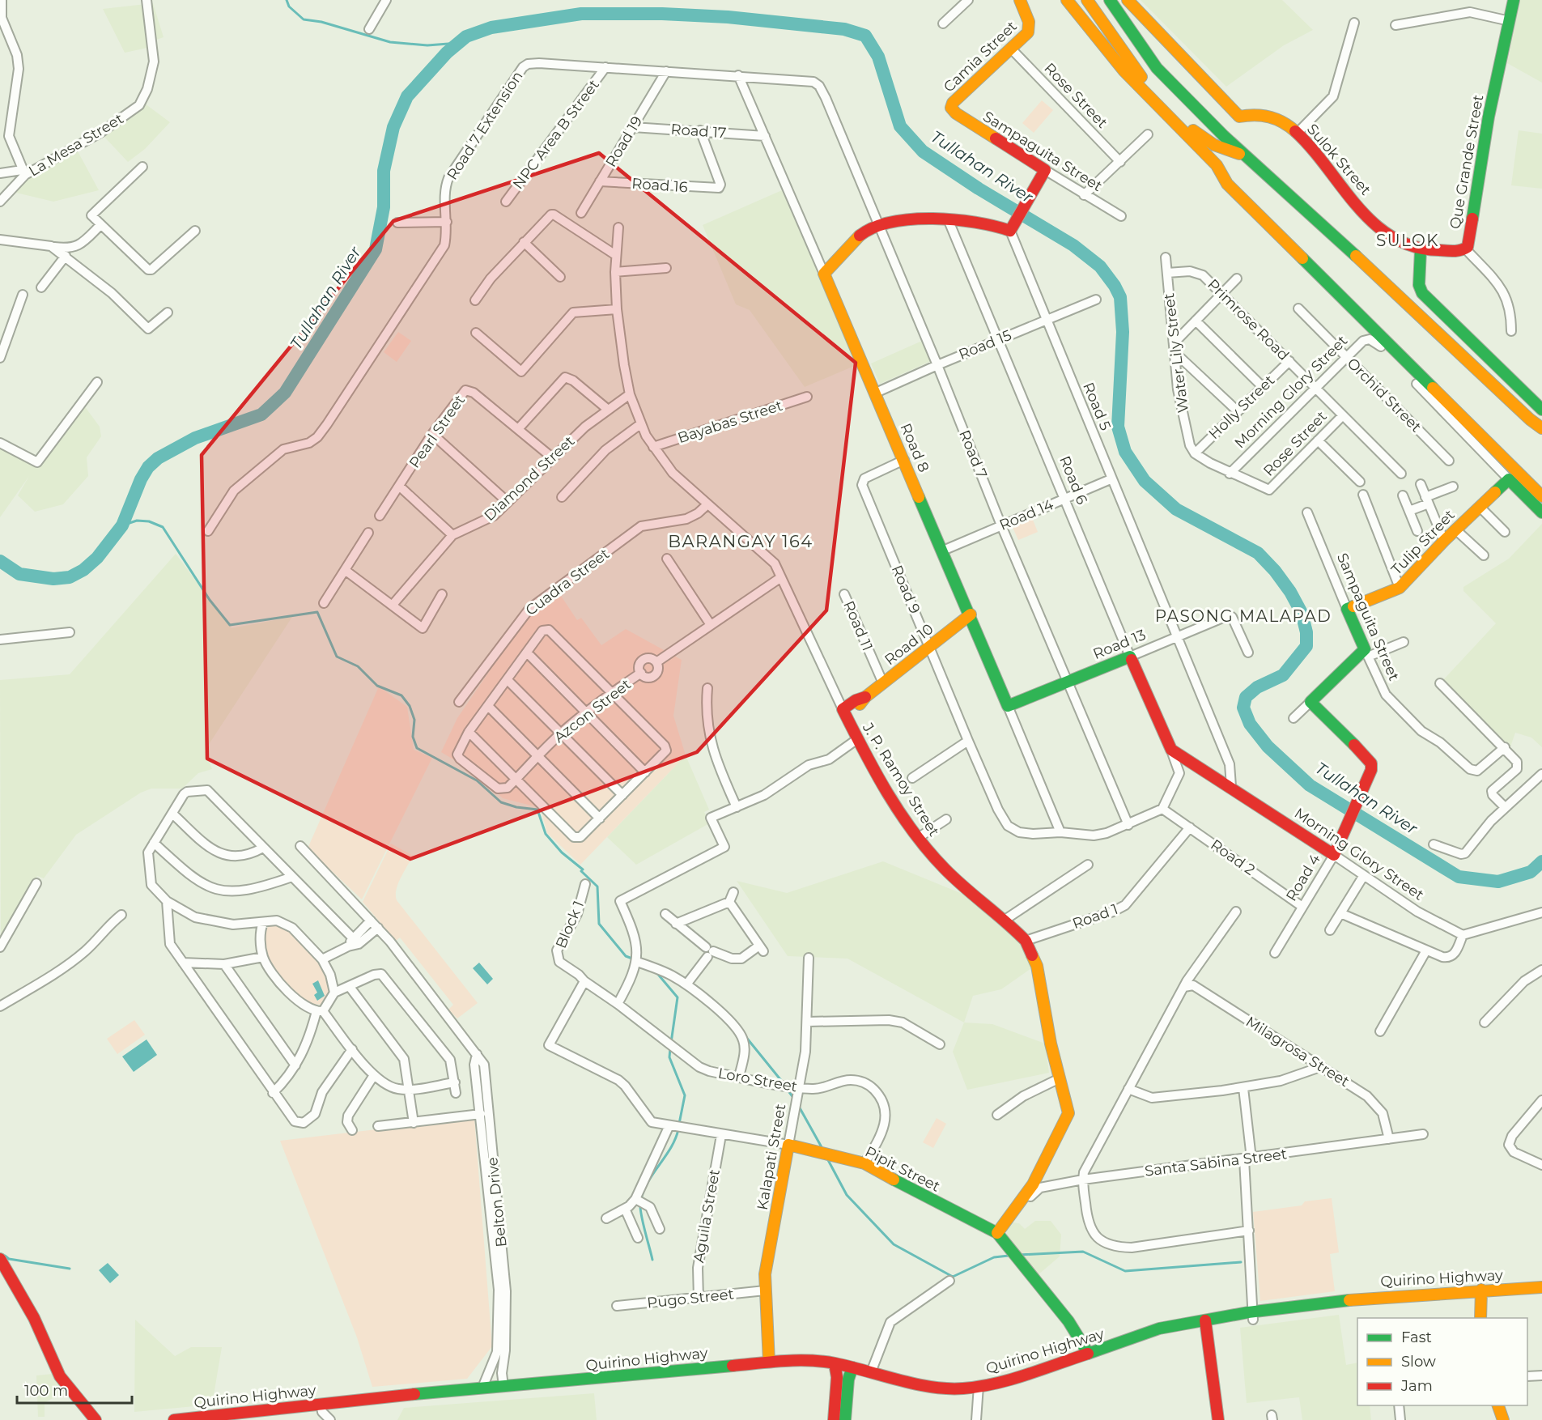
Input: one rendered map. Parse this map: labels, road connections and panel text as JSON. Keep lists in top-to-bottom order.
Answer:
{
  "streets": {
    "main road": [
      "Camia Street",
      "Sampaguita Street",
      "Sulok Street",
      "Que Grande Street",
      "Morning Glory Street",
      "Road 8",
      "Road 6",
      "Tulip Street",
      "Road 10",
      "Road 13",
      "J. P. Ramoy Street",
      "Road 4",
      "Kalapati Street",
      "Pipit Street",
      "Quirino Highway"
    ],
    "street": [
      "Rose Street",
      "Road 7 Extension",
      "Road 17",
      "NPC Area B Street",
      "Road 19",
      "La Mesa Street",
      "Road 16",
      "Primrose Road",
      "Road 15",
      "Water Lily Street",
      "Orchid Street",
      "Road 5",
      "Holly Street",
      "Bayabas Street",
      "Pearl Street",
      "Road 7",
      "Diamond Street",
      "Road 14",
      "Cuadra Street",
      "Road 9",
      "Road 11",
      "Azcon Street",
      "Road 2",
      "Road 1",
      "Block 1",
      "Milagrosa Street",
      "Loro Street",
      "Santa Sabina Street",
      "Belton Drive",
      "Aguila Street",
      "Pugo Street"
    ]
  },
  "crossings": [
    ["Camia Street", "Rose Street"],
    ["Camia Street", "Sampaguita Street"],
    ["Rose Street", "Primrose Road"],
    ["Rose Street", "Morning Glory Street"],
    ["Road 7 Extension", "NPC Area B Street"],
    ["Road 7 Extension", "Road 19"],
    ["Road 7 Extension", "Road 8"],
    ["Road 7 Extension", "Road 7"],
    ["Road 17", "Road 19"],
    ["Road 17", "Road 16"],
    ["Road 17", "Road 8"],
    ["Road 19", "Road 16"],
    ["Sampaguita Street", "Tulip Street"],
    ["Sulok Street", "Que Grande Street"],
    ["Primrose Road", "Water Lily Street"],
    ["Primrose Road", "Morning Glory Street"],
    ["Primrose Road", "Holly Street"],
    ["Road 15", "Road 5"],
    ["Road 15", "Road 8"],
    ["Road 15", "Road 7"],
    ["Road 15", "Road 6"],
    ["Water Lily Street", "Holly Street"],
    ["Morning Glory Street", "Orchid Street"],
    ["Morning Glory Street", "Road 5"],
    ["Morning Glory Street", "Road 6"],
    ["Morning Glory Street", "Tulip Street"],
    ["Morning Glory Street", "Road 4"],
    ["Road 5", "Road 14"],
    ["Road 5", "Road 13"],
    ["Bayabas Street", "J. P. Ramoy Street"],
    ["Pearl Street", "Diamond Street"],
    ["Road 8", "Road 14"],
    ["Road 8", "Road 9"],
    ["Road 8", "Road 10"],
    ["Road 8", "Road 13"],
    ["Road 7", "Road 14"],
    ["Road 7", "Road 9"],
    ["Road 7", "Road 13"],
    ["Diamond Street", "J. P. Ramoy Street"],
    ["Road 6", "Road 14"],
    ["Road 6", "Road 13"],
    ["Cuadra Street", "J. P. Ramoy Street"],
    ["Road 9", "Road 10"],
    ["Road 9", "Road 2"],
    ["Road 11", "Road 10"],
    ["Road 10", "J. P. Ramoy Street"],
    ["Azcon Street", "J. P. Ramoy Street"],
    ["J. P. Ramoy Street", "Road 1"],
    ["J. P. Ramoy Street", "Santa Sabina Street"],
    ["J. P. Ramoy Street", "Pipit Street"],
    ["Road 2", "Road 4"],
    ["Road 2", "Road 1"],
    ["Block 1", "Loro Street"],
    ["Block 1", "Pipit Street"],
    ["Milagrosa Street", "Santa Sabina Street"],
    ["Loro Street", "Kalapati Street"],
    ["Loro Street", "Pipit Street"],
    ["Kalapati Street", "Pipit Street"],
    ["Kalapati Street", "Quirino Highway"],
    ["Kalapati Street", "Pugo Street"],
    ["Pipit Street", "Aguila Street"],
    ["Belton Drive", "Quirino Highway"],
    ["Aguila Street", "Pugo Street"]
  ],
  "districts": ["SULOK", "BARANGAY 164", "PASONG MALAPAD"],
  "water": ["Tullahan River"],
  "legend": ["Fast", "Slow", "Jam"],
  "scale_bar": "100 m"
}
